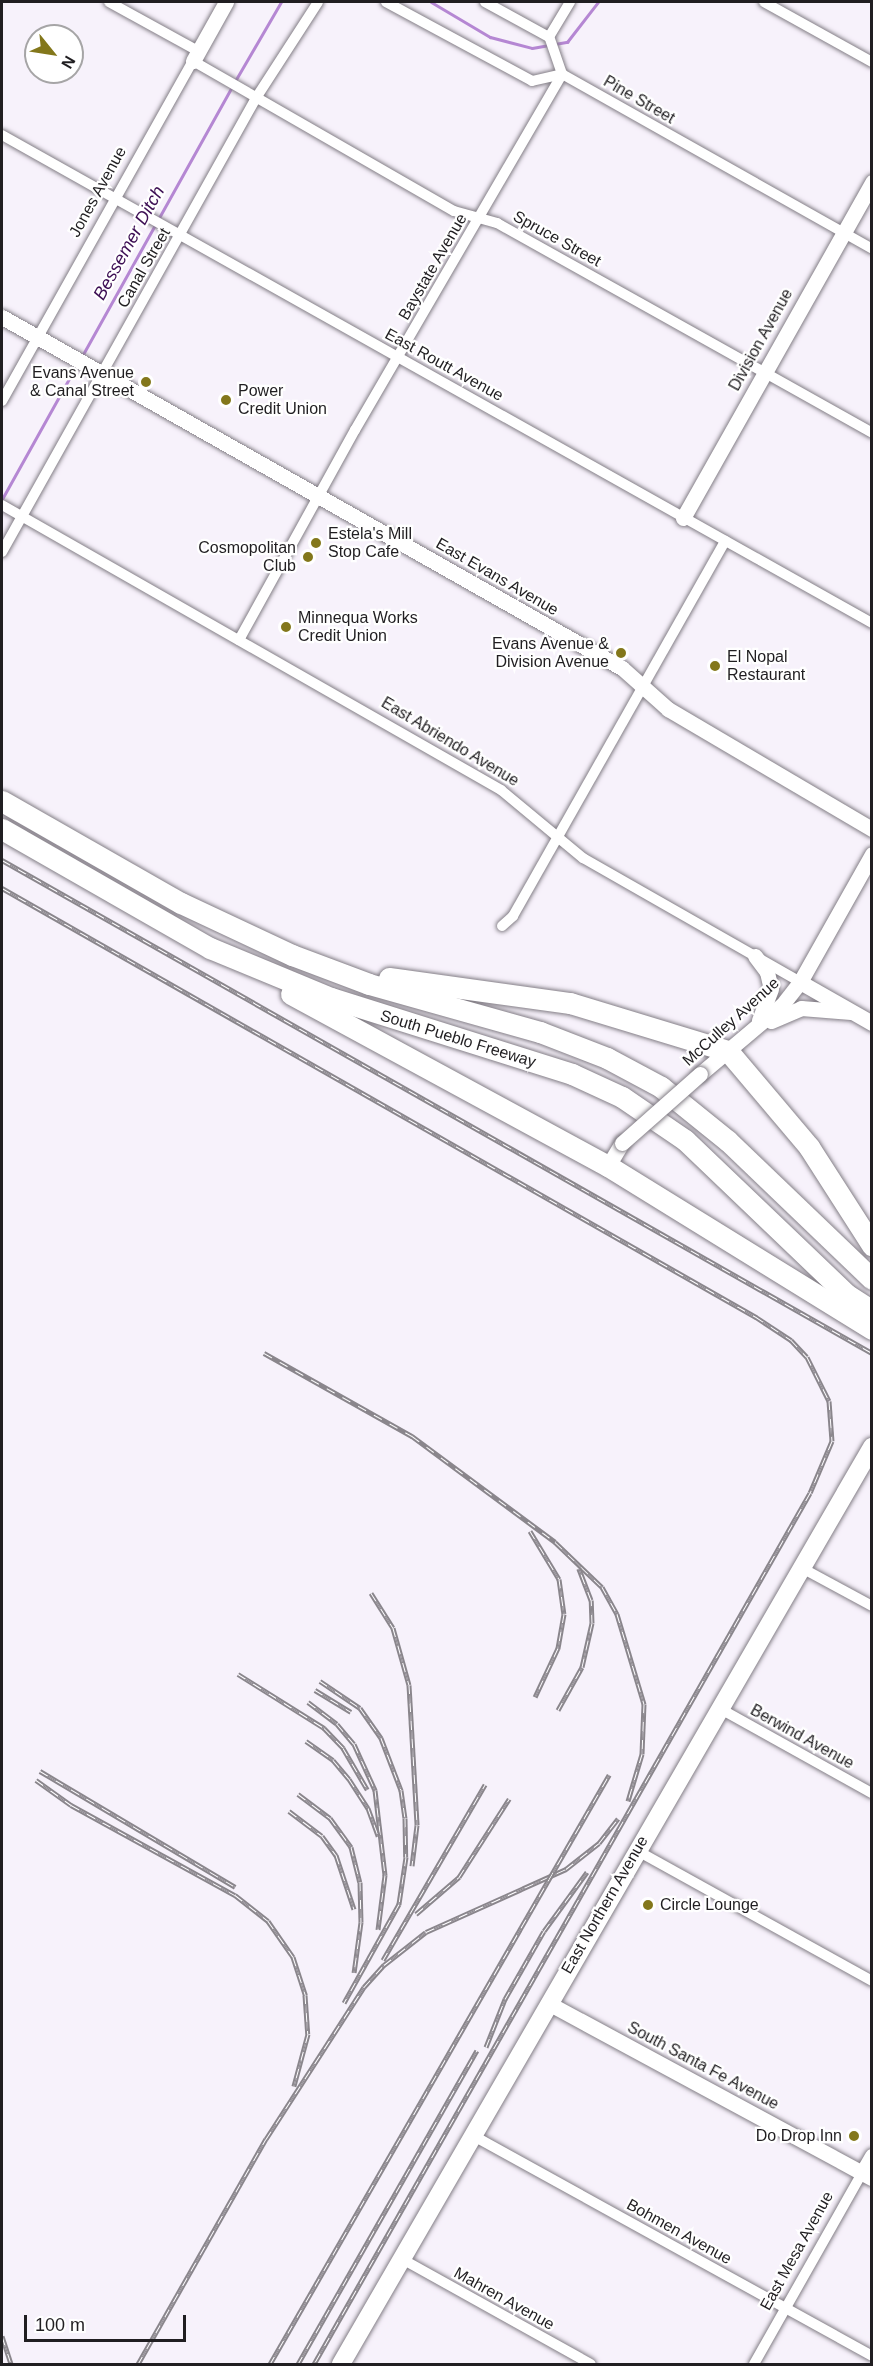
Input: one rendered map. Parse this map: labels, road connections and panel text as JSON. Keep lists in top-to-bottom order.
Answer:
{
  "streets": {
    "highway": ["South Pueblo Freeway"],
    "main road": ["East Northern Avenue"],
    "street": [
      "Pine Street",
      "Jones Avenue",
      "Spruce Street",
      "Baystate Avenue",
      "Canal Street",
      "Division Avenue",
      "East Routt Avenue",
      "East Evans Avenue",
      "East Abriendo Avenue",
      "McCulley Avenue",
      "Berwind Avenue",
      "South Santa Fe Avenue",
      "Bohmen Avenue",
      "East Mesa Avenue",
      "Mahren Avenue"
    ]
  },
  "crossings": [
    ["Pine Street", "Baystate Avenue"],
    ["Pine Street", "Division Avenue"],
    ["Jones Avenue", "Spruce Street"],
    ["Jones Avenue", "East Routt Avenue"],
    ["Jones Avenue", "East Evans Avenue"],
    ["Spruce Street", "Baystate Avenue"],
    ["Spruce Street", "Canal Street"],
    ["Spruce Street", "Division Avenue"],
    ["Baystate Avenue", "East Routt Avenue"],
    ["Baystate Avenue", "East Evans Avenue"],
    ["Baystate Avenue", "East Abriendo Avenue"],
    ["Canal Street", "East Routt Avenue"],
    ["Canal Street", "East Evans Avenue"],
    ["Canal Street", "East Abriendo Avenue"],
    ["Division Avenue", "East Routt Avenue"],
    ["East Abriendo Avenue", "McCulley Avenue"],
    ["Berwind Avenue", "East Northern Avenue"],
    ["East Northern Avenue", "South Santa Fe Avenue"],
    ["East Northern Avenue", "Bohmen Avenue"],
    ["East Northern Avenue", "Mahren Avenue"],
    ["South Santa Fe Avenue", "East Mesa Avenue"],
    ["Bohmen Avenue", "East Mesa Avenue"]
  ],
  "water": ["Bessemer Ditch"],
  "places": [
    "Evans Avenue & Canal Street",
    "Power Credit Union",
    "Estela's Mill Stop Cafe",
    "Cosmopolitan Club",
    "Minnequa Works Credit Union",
    "Evans Avenue & Division Avenue",
    "El Nopal Restaurant",
    "Circle Lounge",
    "Do Drop Inn"
  ],
  "scale_bar": "100 m",
  "north": "bottom right"
}
